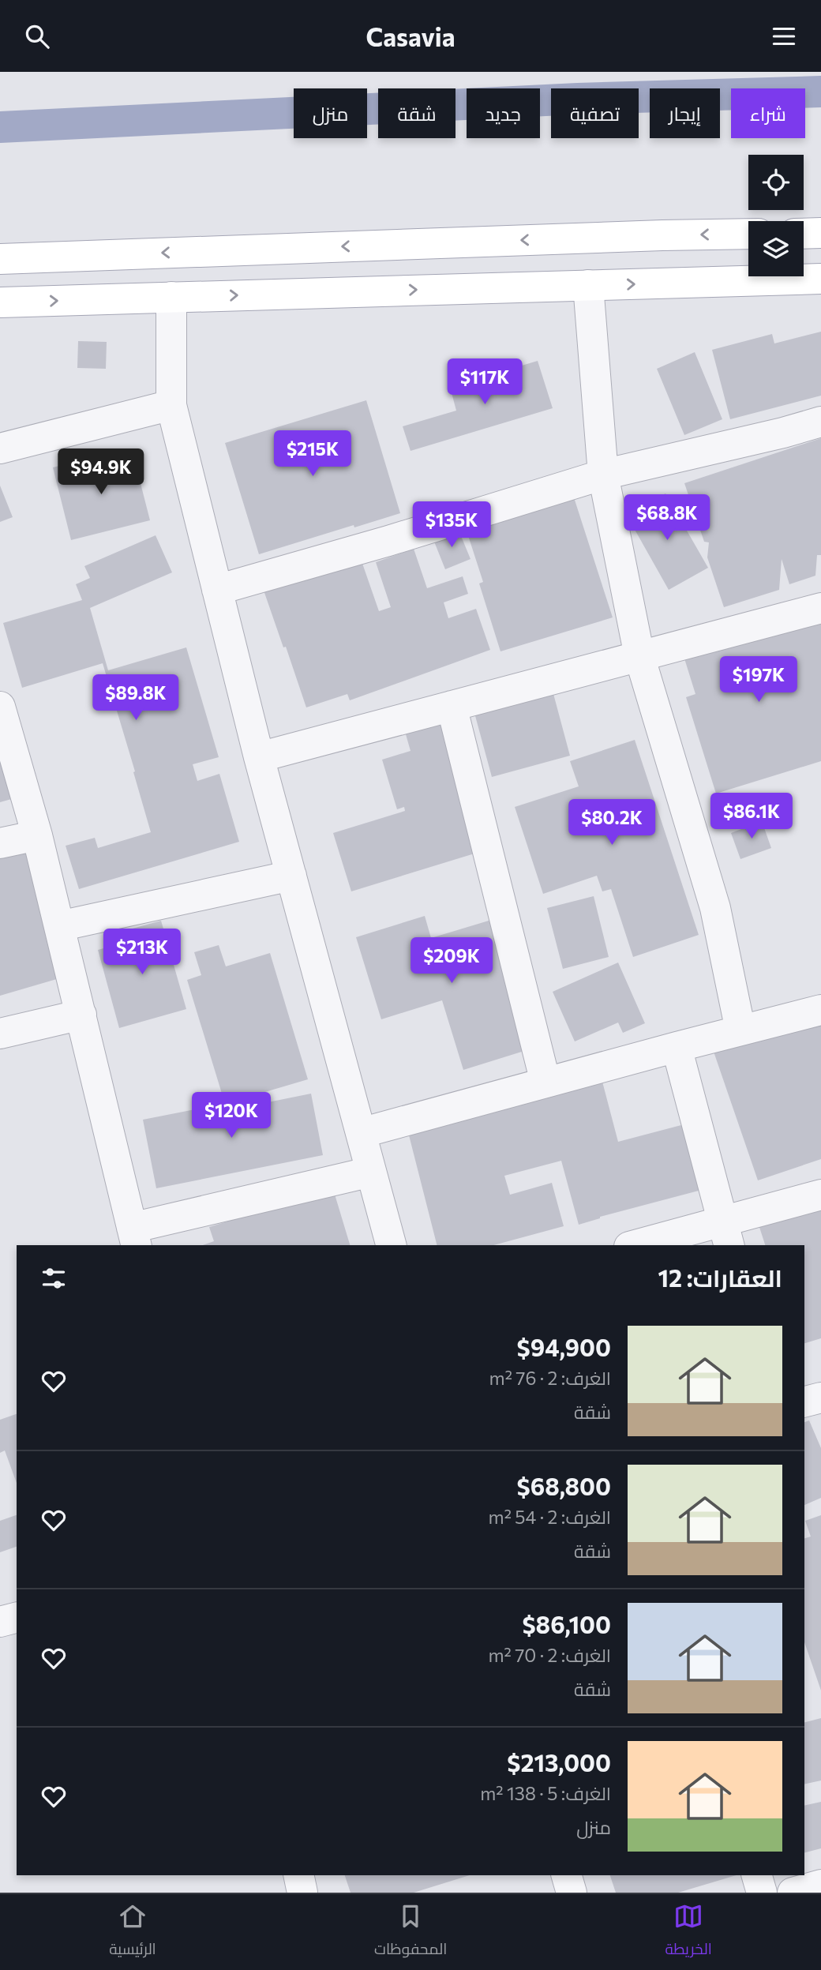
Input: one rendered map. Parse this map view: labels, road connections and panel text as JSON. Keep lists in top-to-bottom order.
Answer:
{
  "page": {
    "header": "Casavia",
    "chip": [
      "شراء",
      "إيجار",
      "تصفية",
      "جديد",
      "شقة",
      "منزل"
    ],
    "price": [
      "$117K",
      "$215K",
      "$94.9K",
      "$68.8K",
      "$135K",
      "$197K",
      "$89.8K",
      "$86.1K",
      "$80.2K",
      "$213K",
      "$209K",
      "$120K"
    ],
    "heading": "العقارات: 12",
    "list": [
      {
        "name": "$94,900",
        "note": "الغرف: 2 · 76 m² · شقة"
      },
      {
        "name": "$68,800",
        "note": "الغرف: 2 · 54 m² · شقة"
      },
      {
        "name": "$86,100",
        "note": "الغرف: 2 · 70 m² · شقة"
      },
      {
        "name": "$213,000",
        "note": "الغرف: 5 · 138 m² · منزل"
      }
    ],
    "tabs": ["الخريطة", "المحفوظات", "الرئيسية"]
  }
}
